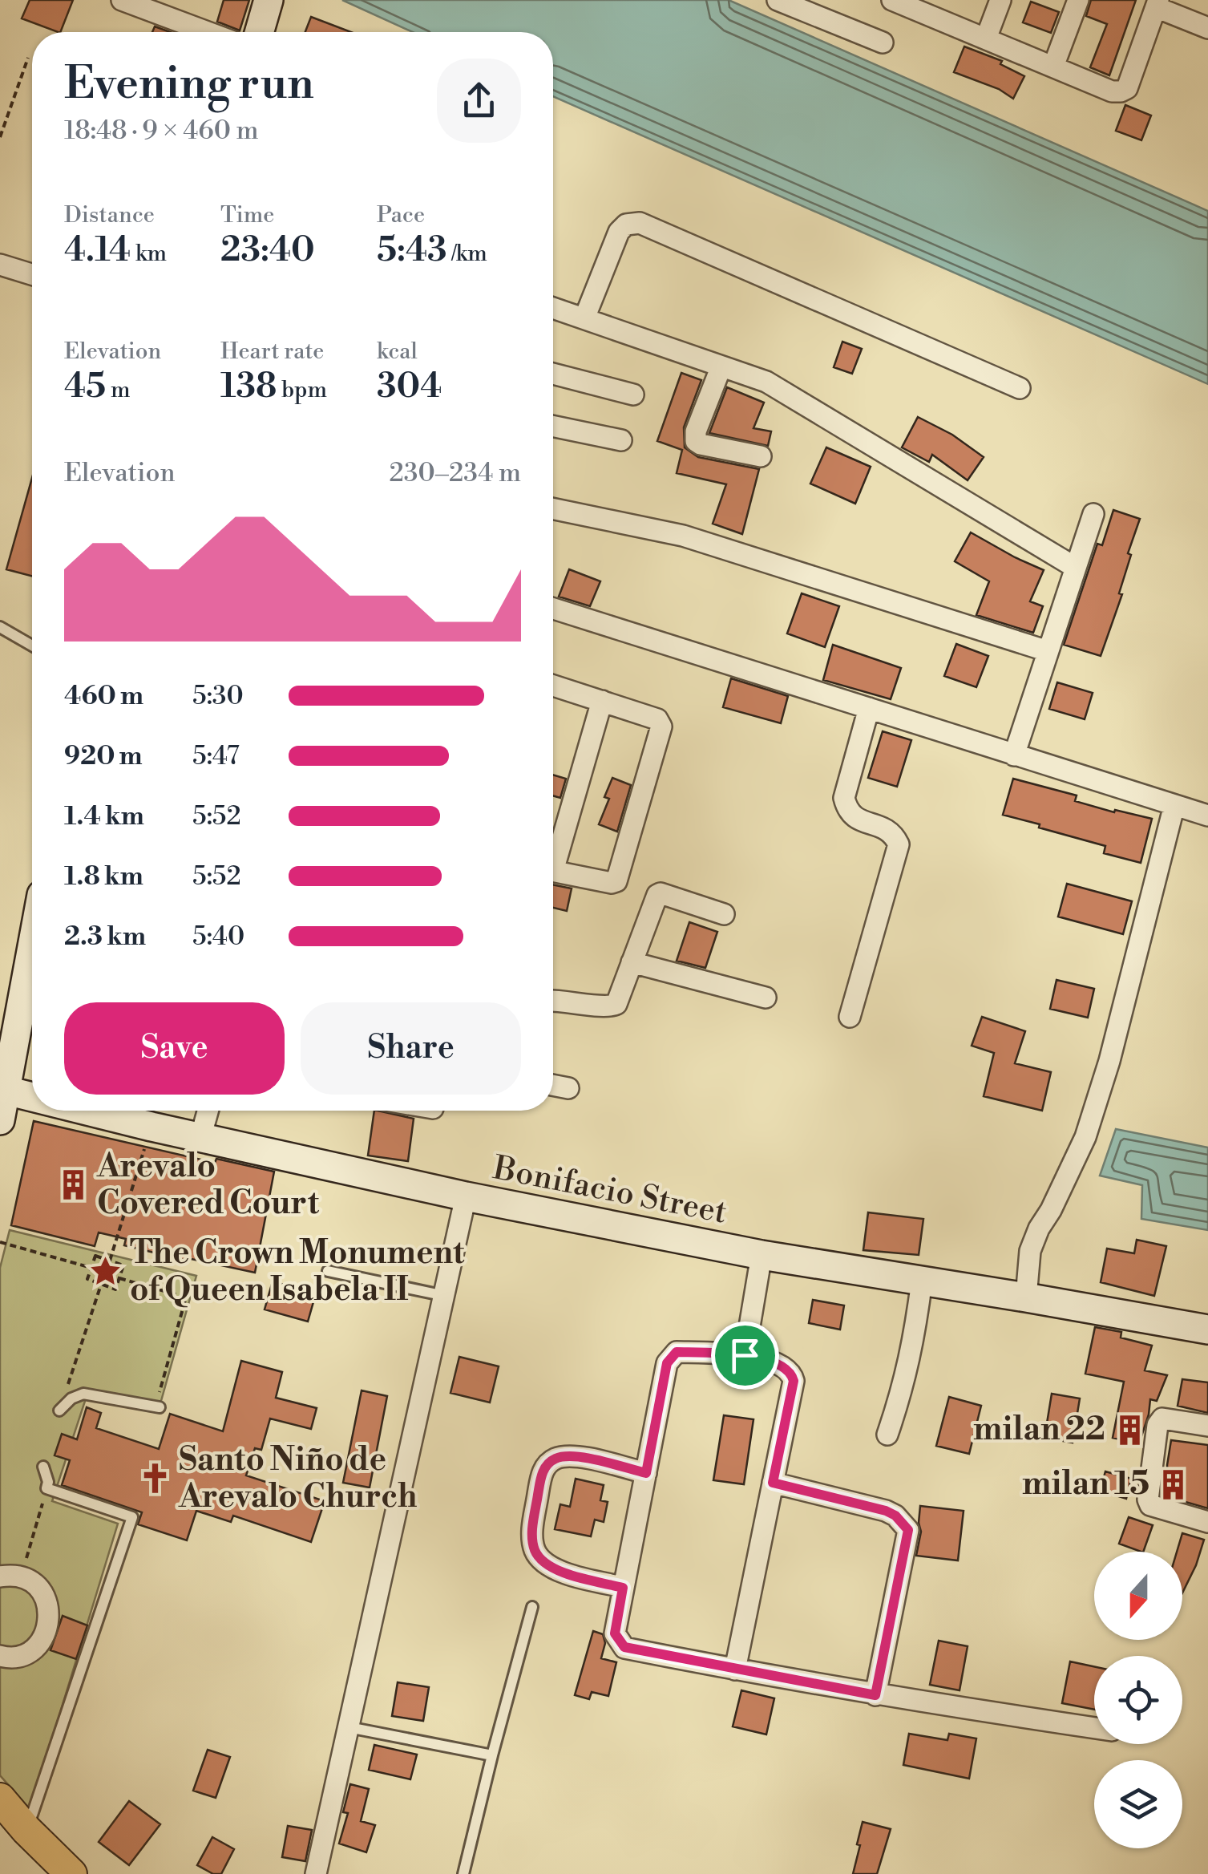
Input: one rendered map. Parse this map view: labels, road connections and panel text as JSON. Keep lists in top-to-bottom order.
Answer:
{
  "streets": {
    "street": ["Bonifacio Street"]
  },
  "places": {
    "building": ["Arevalo Covered Court", "milan 22", "milan 15"],
    "place": ["The Crown Monument of Queen Isabela II"],
    "church": ["Santo Niño de Arevalo Church"]
  },
  "north": "bottom",
  "page": {
    "heading": ["Evening run", "18:48 · 9 × 460 m"],
    "stats": [
      ["Distance", "4.14 km"],
      ["Time", "23:40"],
      ["Pace", "5:43 /km"],
      ["Elevation", "45 m"],
      ["Heart rate", "138 bpm"],
      ["kcal", "304"]
    ],
    "chart": ["Elevation", "230–234 m"],
    "list": [
      {
        "name": "460 m",
        "note": "5:30"
      },
      {
        "name": "920 m",
        "note": "5:47"
      },
      {
        "name": "1.4 km",
        "note": "5:52"
      },
      {
        "name": "1.8 km",
        "note": "5:52"
      },
      {
        "name": "2.3 km",
        "note": "5:40"
      }
    ],
    "buttons": ["Save", "Share"]
  }
}
